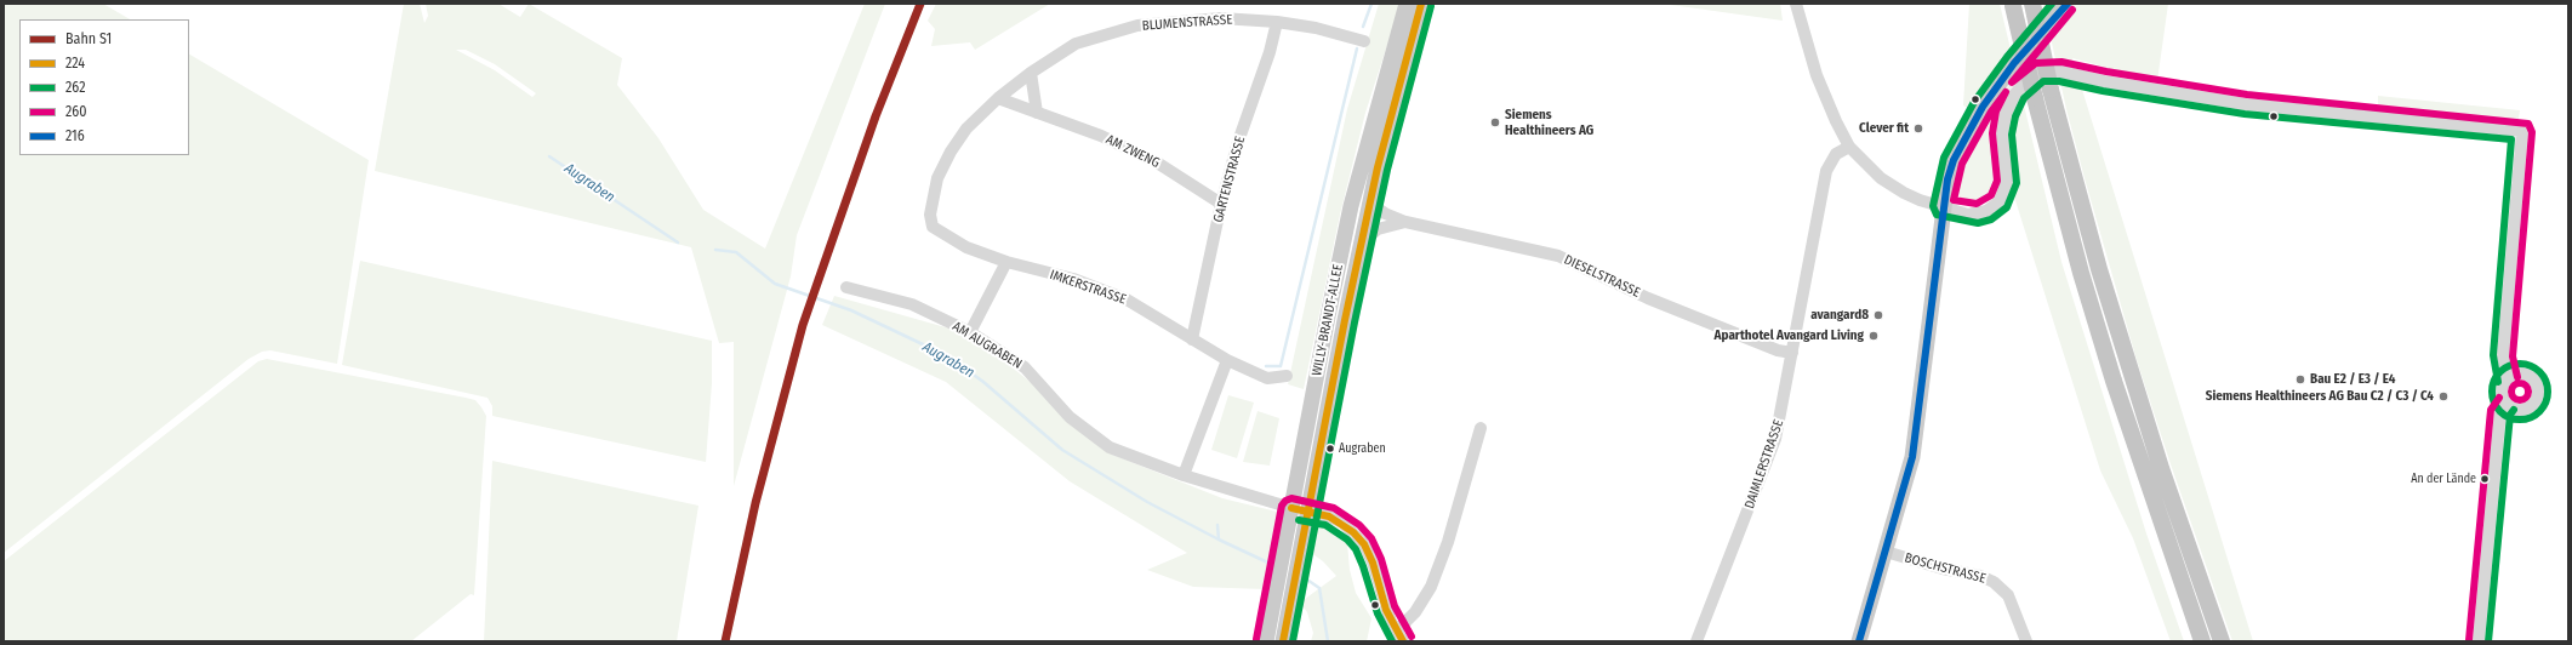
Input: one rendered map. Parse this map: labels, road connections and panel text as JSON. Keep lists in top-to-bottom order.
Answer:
{
  "streets": {
    "main road": ["WILLY-BRANDT-ALLEE"],
    "street": [
      "BLUMENSTRASSE",
      "AM ZWENG",
      "GARTENSTRASSE",
      "DIESELSTRASSE",
      "IMKERSTRASSE",
      "AM AUGRABEN",
      "DAIMLERSTRASSE",
      "BOSCHSTRASSE"
    ]
  },
  "crossings": [
    ["BLUMENSTRASSE", "AM ZWENG"],
    ["BLUMENSTRASSE", "GARTENSTRASSE"],
    ["BLUMENSTRASSE", "IMKERSTRASSE"],
    ["AM ZWENG", "GARTENSTRASSE"],
    ["GARTENSTRASSE", "IMKERSTRASSE"],
    ["DIESELSTRASSE", "WILLY-BRANDT-ALLEE"],
    ["DIESELSTRASSE", "DAIMLERSTRASSE"],
    ["WILLY-BRANDT-ALLEE", "AM AUGRABEN"]
  ],
  "water": ["Augraben"],
  "places": [
    "Siemens Healthineers AG",
    "Clever fit",
    "avangard8",
    "Aparthotel Avangard Living",
    "Bau E2 / E3 / E4",
    "Siemens Healthineers AG Bau C2 / C3 / C4",
    "Augraben",
    "An der Lände"
  ],
  "lines": [
    "rail line S1",
    "transit line 224",
    "transit line 262",
    "transit line 216",
    "transit line 260"
  ],
  "legend": [
    "Bahn S1",
    "224",
    "262",
    "260",
    "216"
  ]
}
